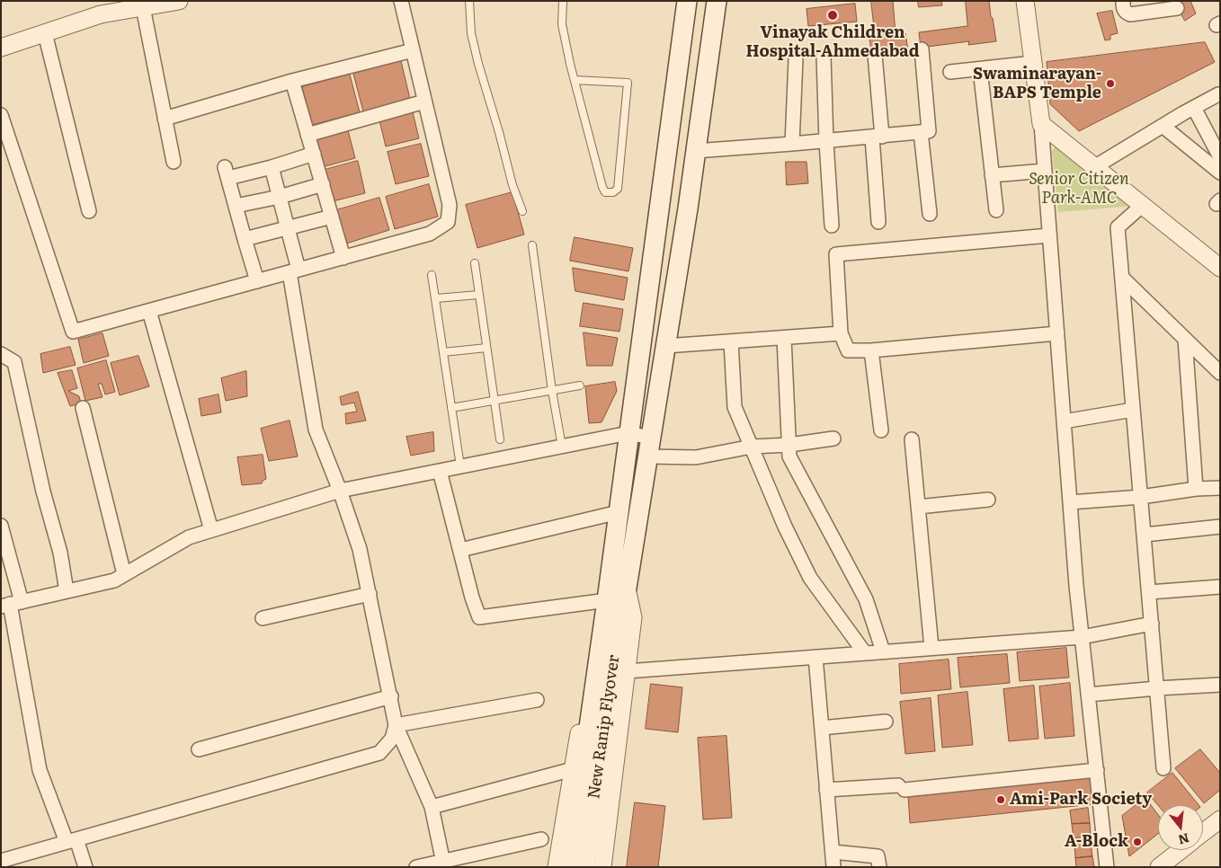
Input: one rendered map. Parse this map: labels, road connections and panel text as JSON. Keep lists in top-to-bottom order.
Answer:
{
  "streets": {
    "main road": ["New Ranip Flyover"]
  },
  "parks": ["Senior Citizen Park-AMC"],
  "places": [
    "Vinayak Children Hospital-Ahmedabad",
    "Swaminarayan- BAPS Temple",
    "Ami-Park Society",
    "A-Block"
  ],
  "north": "bottom"
}
